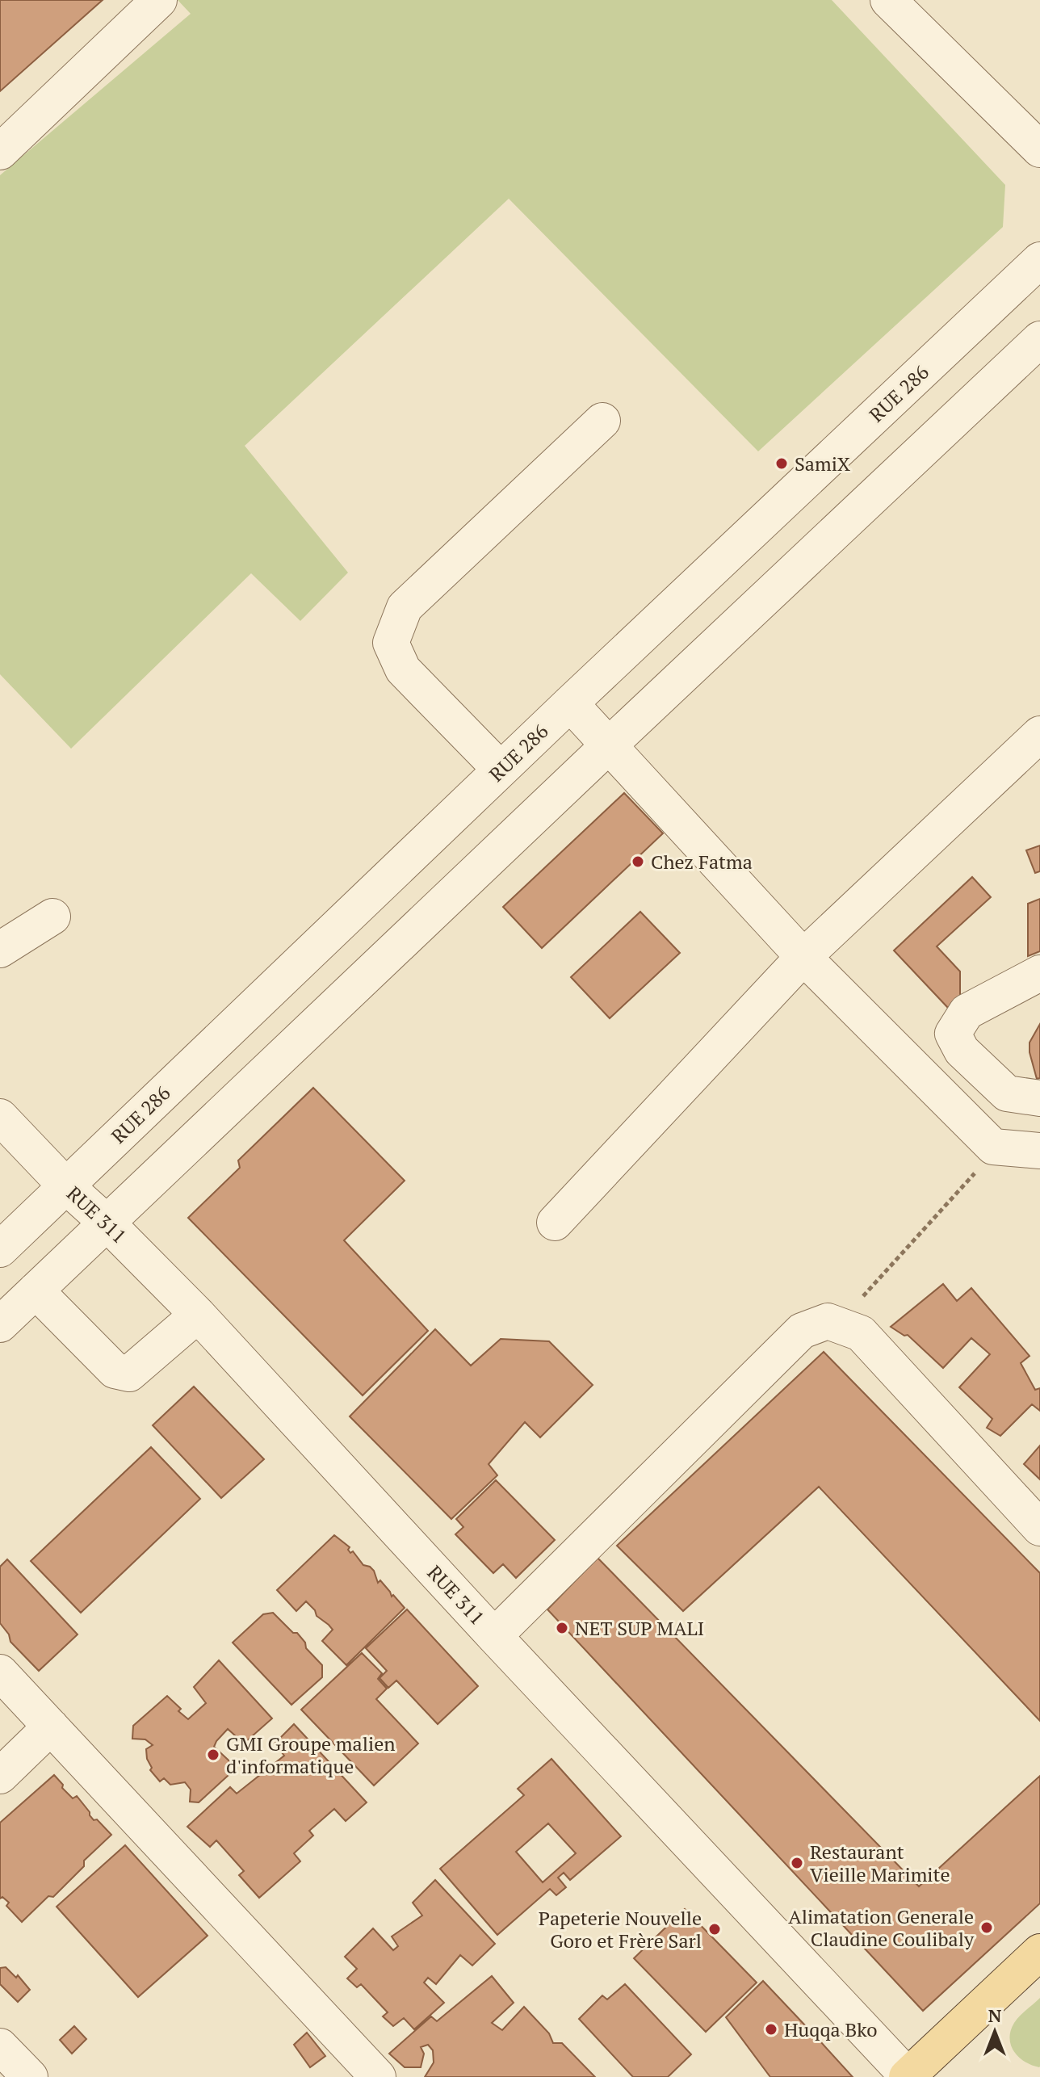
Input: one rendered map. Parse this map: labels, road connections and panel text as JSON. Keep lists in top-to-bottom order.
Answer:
{
  "streets": {
    "street": ["RUE 286", "RUE 311"]
  },
  "crossings": [
    ["RUE 286", "RUE 311"]
  ],
  "places": [
    "SamiX",
    "Chez Fatma",
    "NET SUP MALI",
    "GMI Groupe malien d'informatique",
    "Restaurant Vieille Marimite",
    "Alimatation Generale Claudine Coulibaly",
    "Papeterie Nouvelle Goro et Frère Sarl",
    "Huqqa Bko"
  ],
  "north": "top"
}
